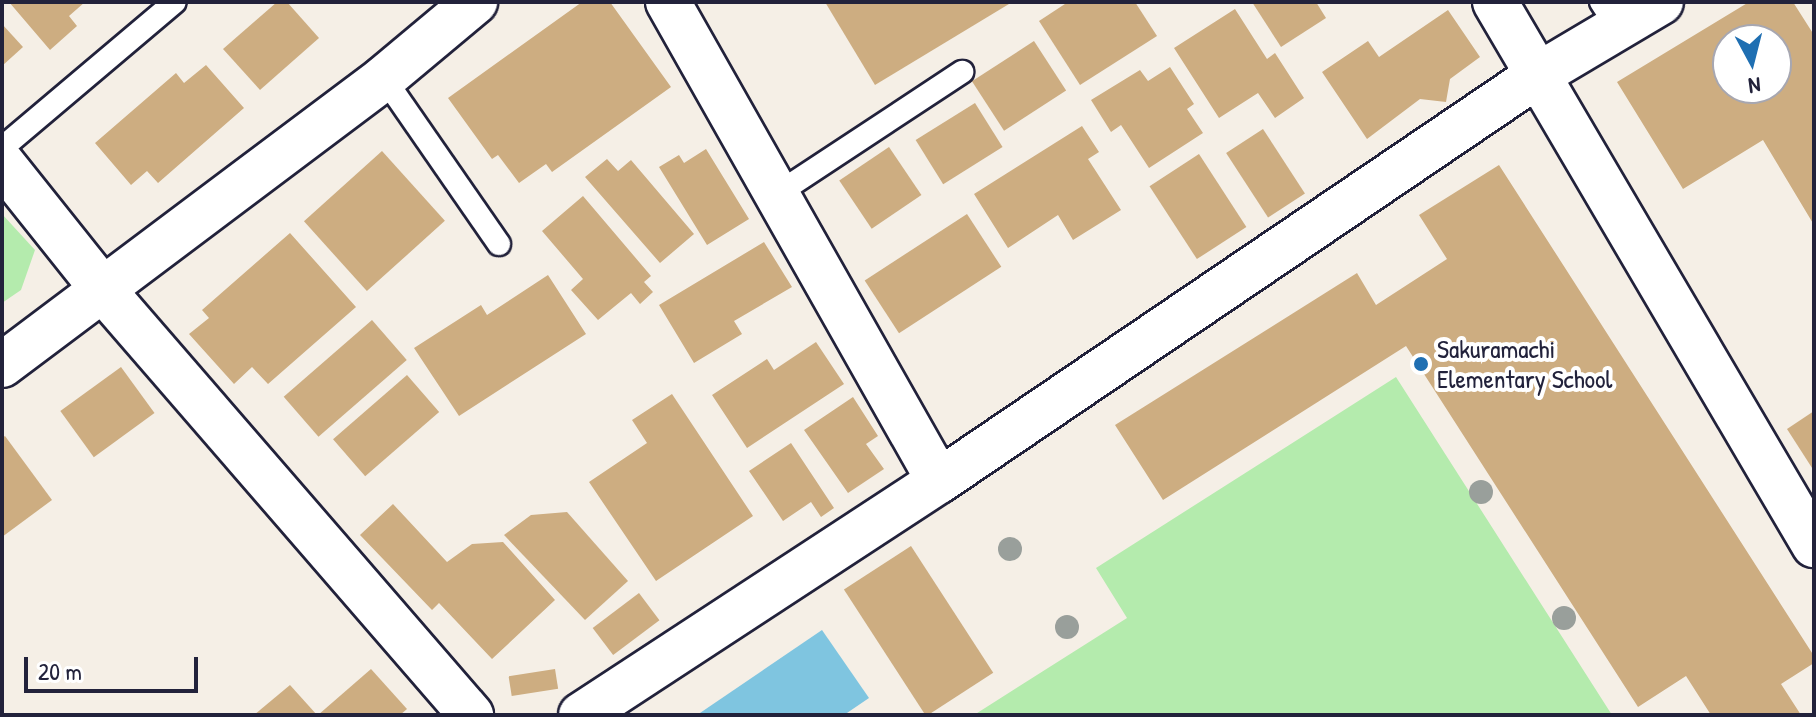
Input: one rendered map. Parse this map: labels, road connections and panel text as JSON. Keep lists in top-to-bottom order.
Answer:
{
  "places": ["Sakuramachi Elementary School"],
  "scale_bar": "20 m",
  "north": "bottom"
}
